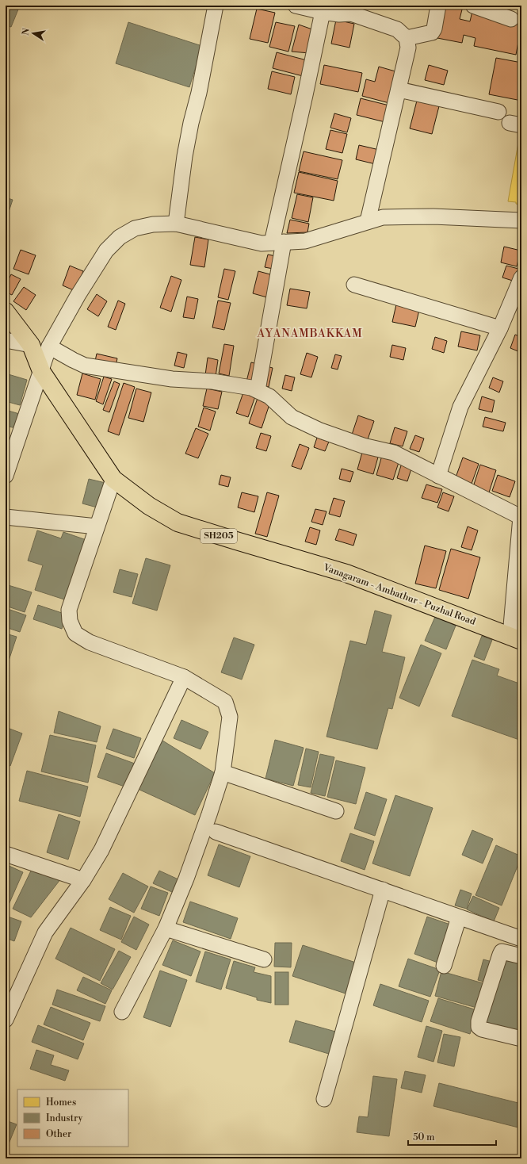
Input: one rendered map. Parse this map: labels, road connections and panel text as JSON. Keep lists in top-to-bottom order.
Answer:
{
  "streets": {
    "main road": ["SH205", "Vanagaram - Ambathur - Puzhal Road"]
  },
  "districts": ["AYANAMBAKKAM"],
  "legend": ["Homes", "Industry", "Other"],
  "scale_bar": "50 m",
  "north": "left"
}
